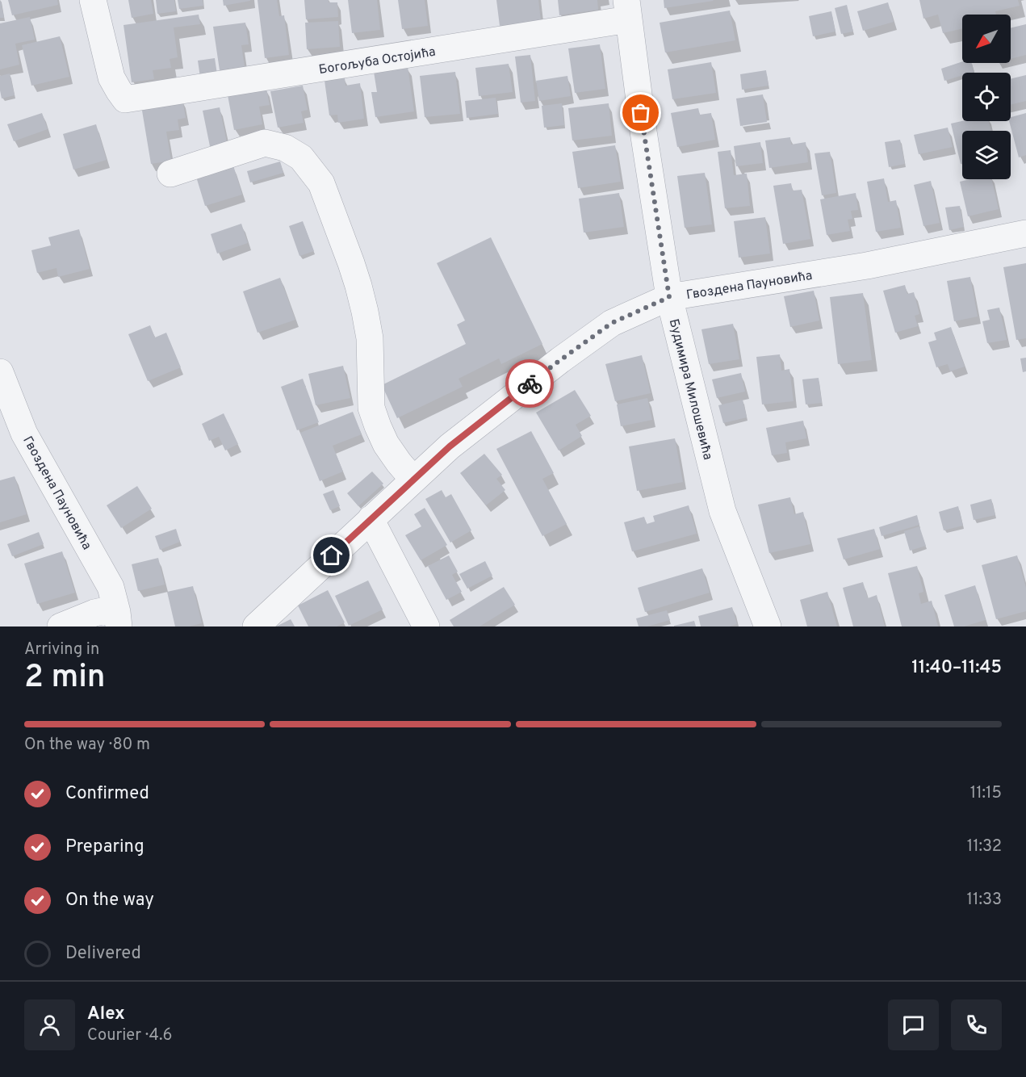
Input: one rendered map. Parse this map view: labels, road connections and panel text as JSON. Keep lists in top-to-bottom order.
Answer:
{
  "streets": {
    "street": ["Богољуба Остојића", "Гвоздена Пауновића", "Будимира Милошевића"]
  },
  "crossings": [
    ["Богољуба Остојића", "Будимира Милошевића"],
    ["Гвоздена Пауновића", "Будимира Милошевића"]
  ],
  "north": "bottom left",
  "page": {
    "heading": ["2 min", "Arriving in", "11:40–11:45"],
    "panel": ["Alex", "Courier · 4.6"],
    "bar": "On the way · 80 m",
    "list": [
      ["Confirmed", "11:15"],
      ["Preparing", "11:32"],
      ["On the way", "11:33"],
      "Delivered"
    ]
  }
}
